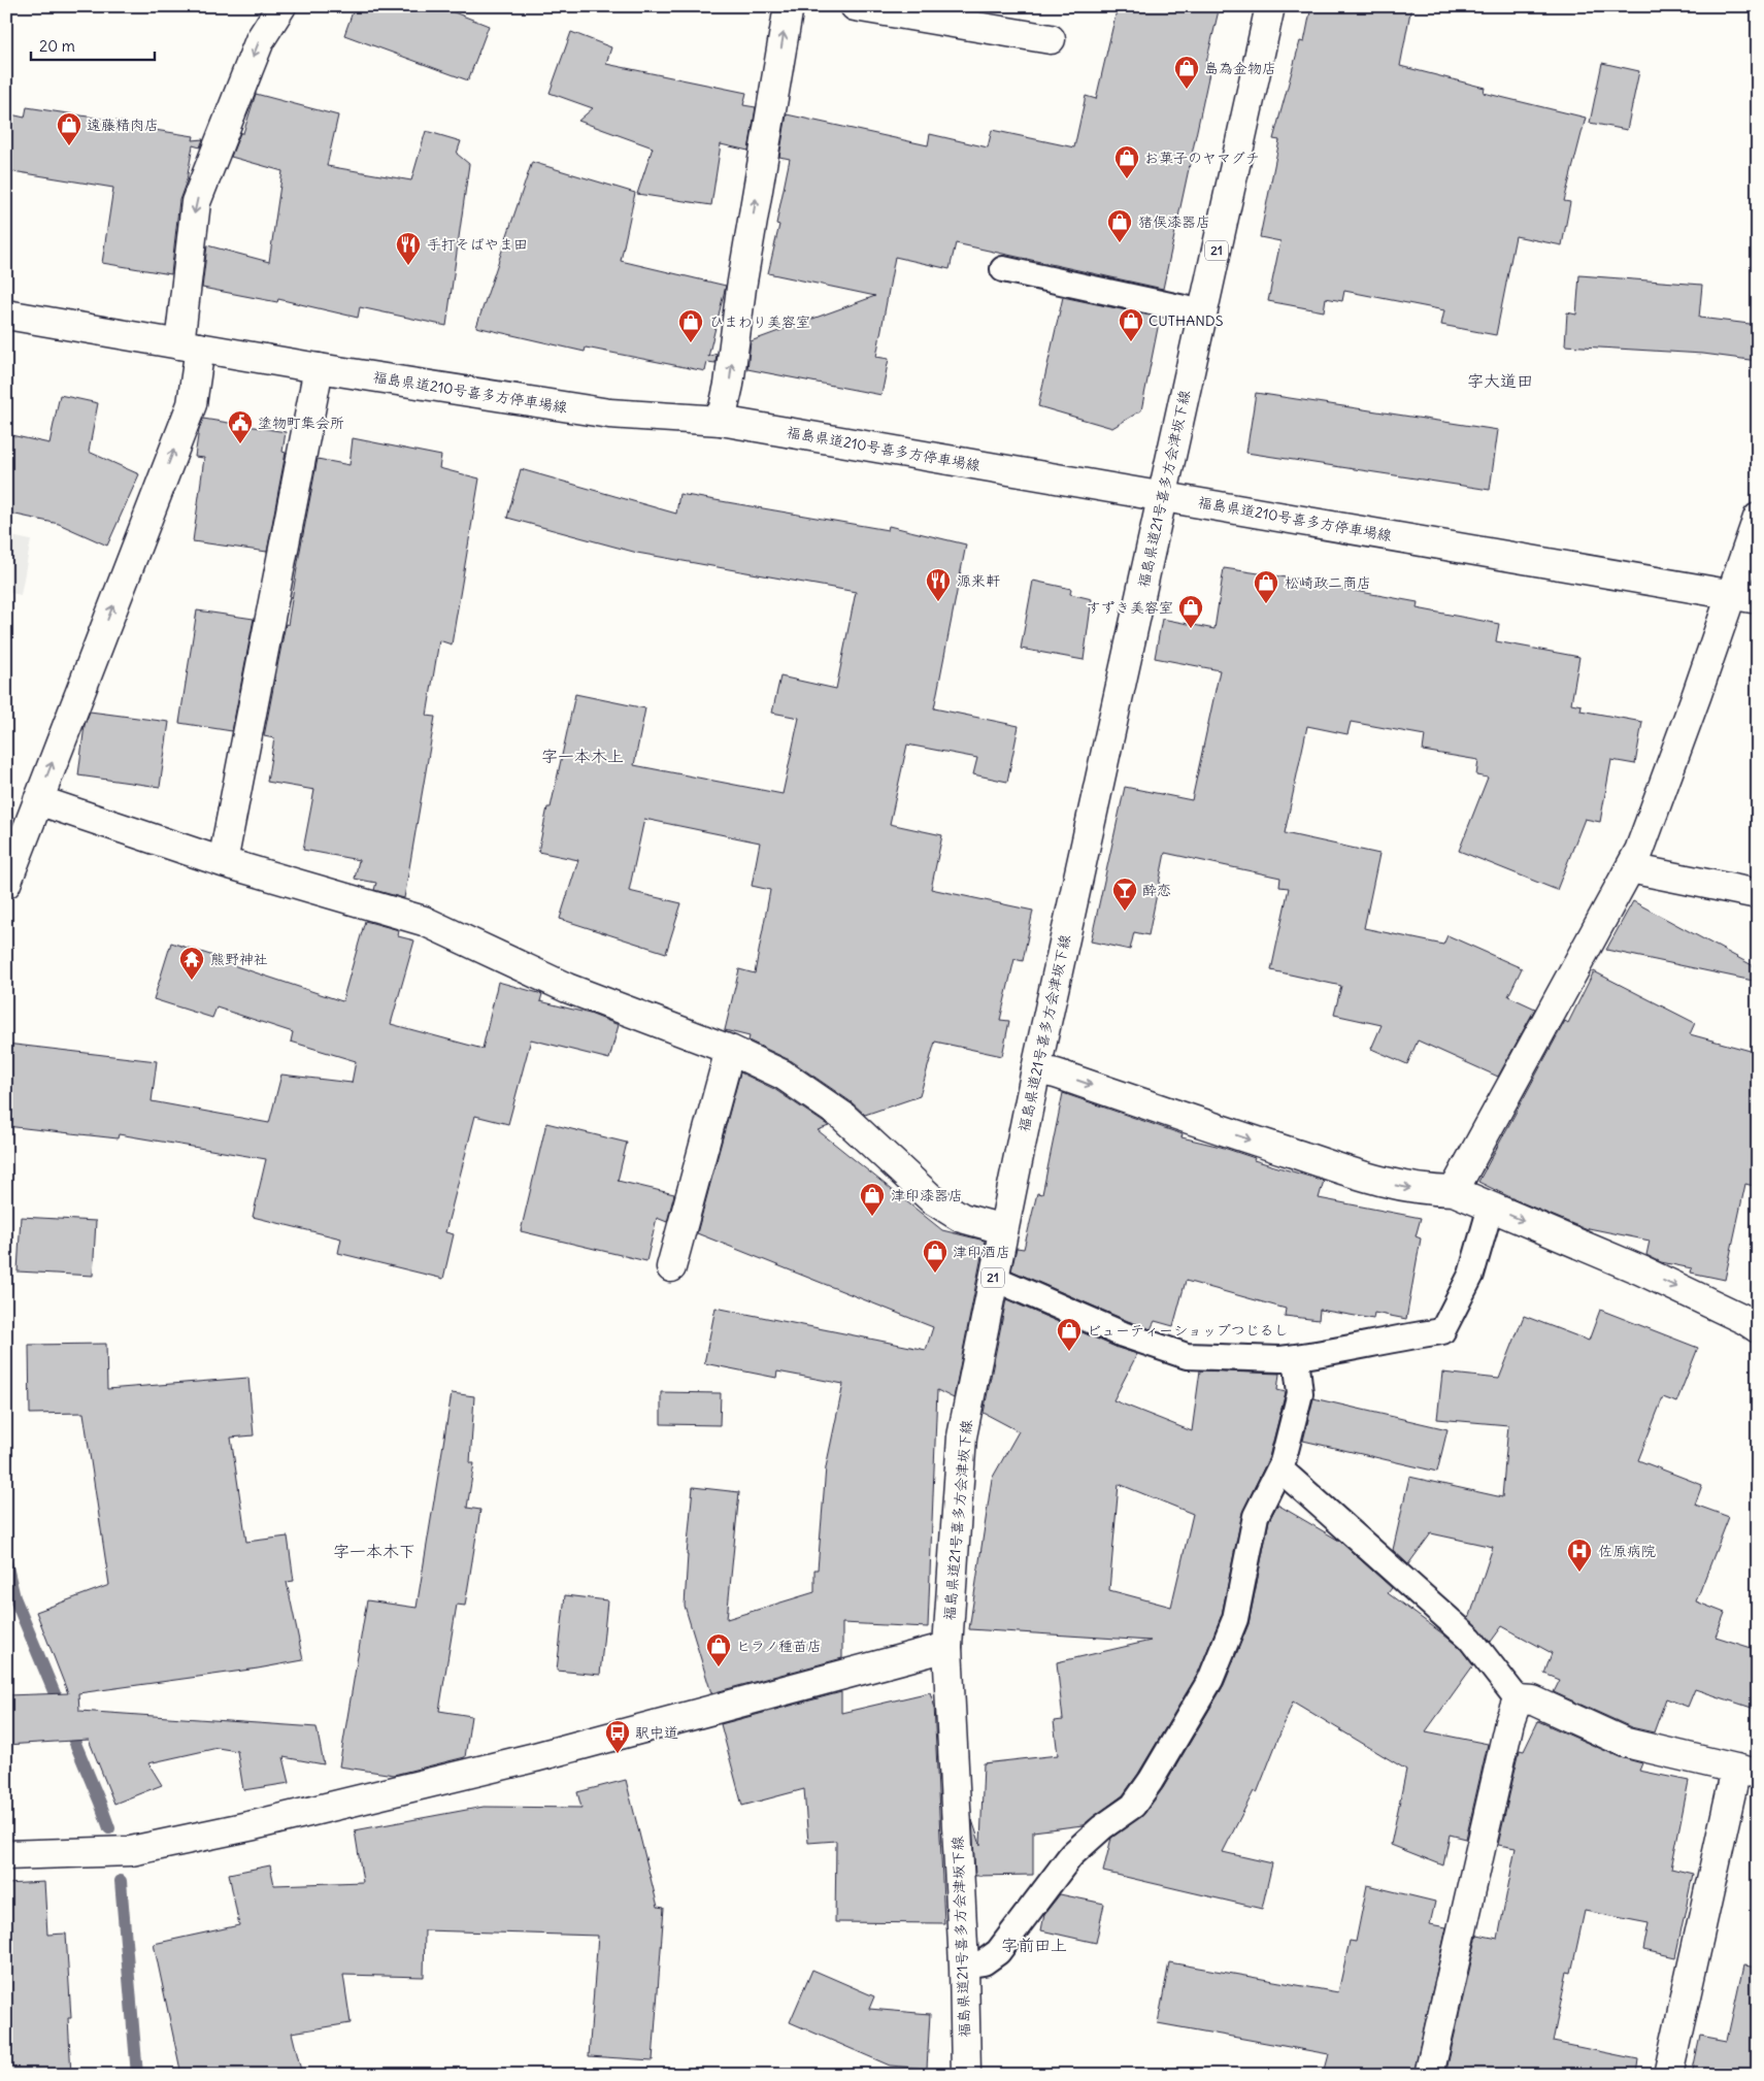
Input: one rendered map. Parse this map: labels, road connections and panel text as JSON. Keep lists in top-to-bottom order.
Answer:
{
  "streets": {
    "street": ["21", "福島県道210号喜多方停車場線", "福島県道21号喜多方会津坂下線"]
  },
  "crossings": [
    ["福島県道210号喜多方停車場線", "福島県道21号喜多方会津坂下線"]
  ],
  "districts": [
    "字大道田",
    "字一本木上",
    "字一本木下",
    "字前田上"
  ],
  "places": {
    "shop": [
      "島為金物店",
      "遠藤精肉店",
      "お菓子のヤマグチ",
      "猪俣漆器店",
      "CUTHANDS",
      "ひまわり美容室",
      "松崎政二商店",
      "すずき美容室",
      "津印漆器店",
      "津印酒店",
      "ビューティーショップつじるし",
      "ヒラノ種苗店"
    ],
    "restaurant": ["手打そばやま田", "源来軒"],
    "public building": ["塗物町集会所"],
    "bar": ["酔恋"],
    "temple": ["熊野神社"],
    "hospital": ["佐原病院"],
    "bus stop": ["駅中道"]
  },
  "scale_bar": "20 m"
}
